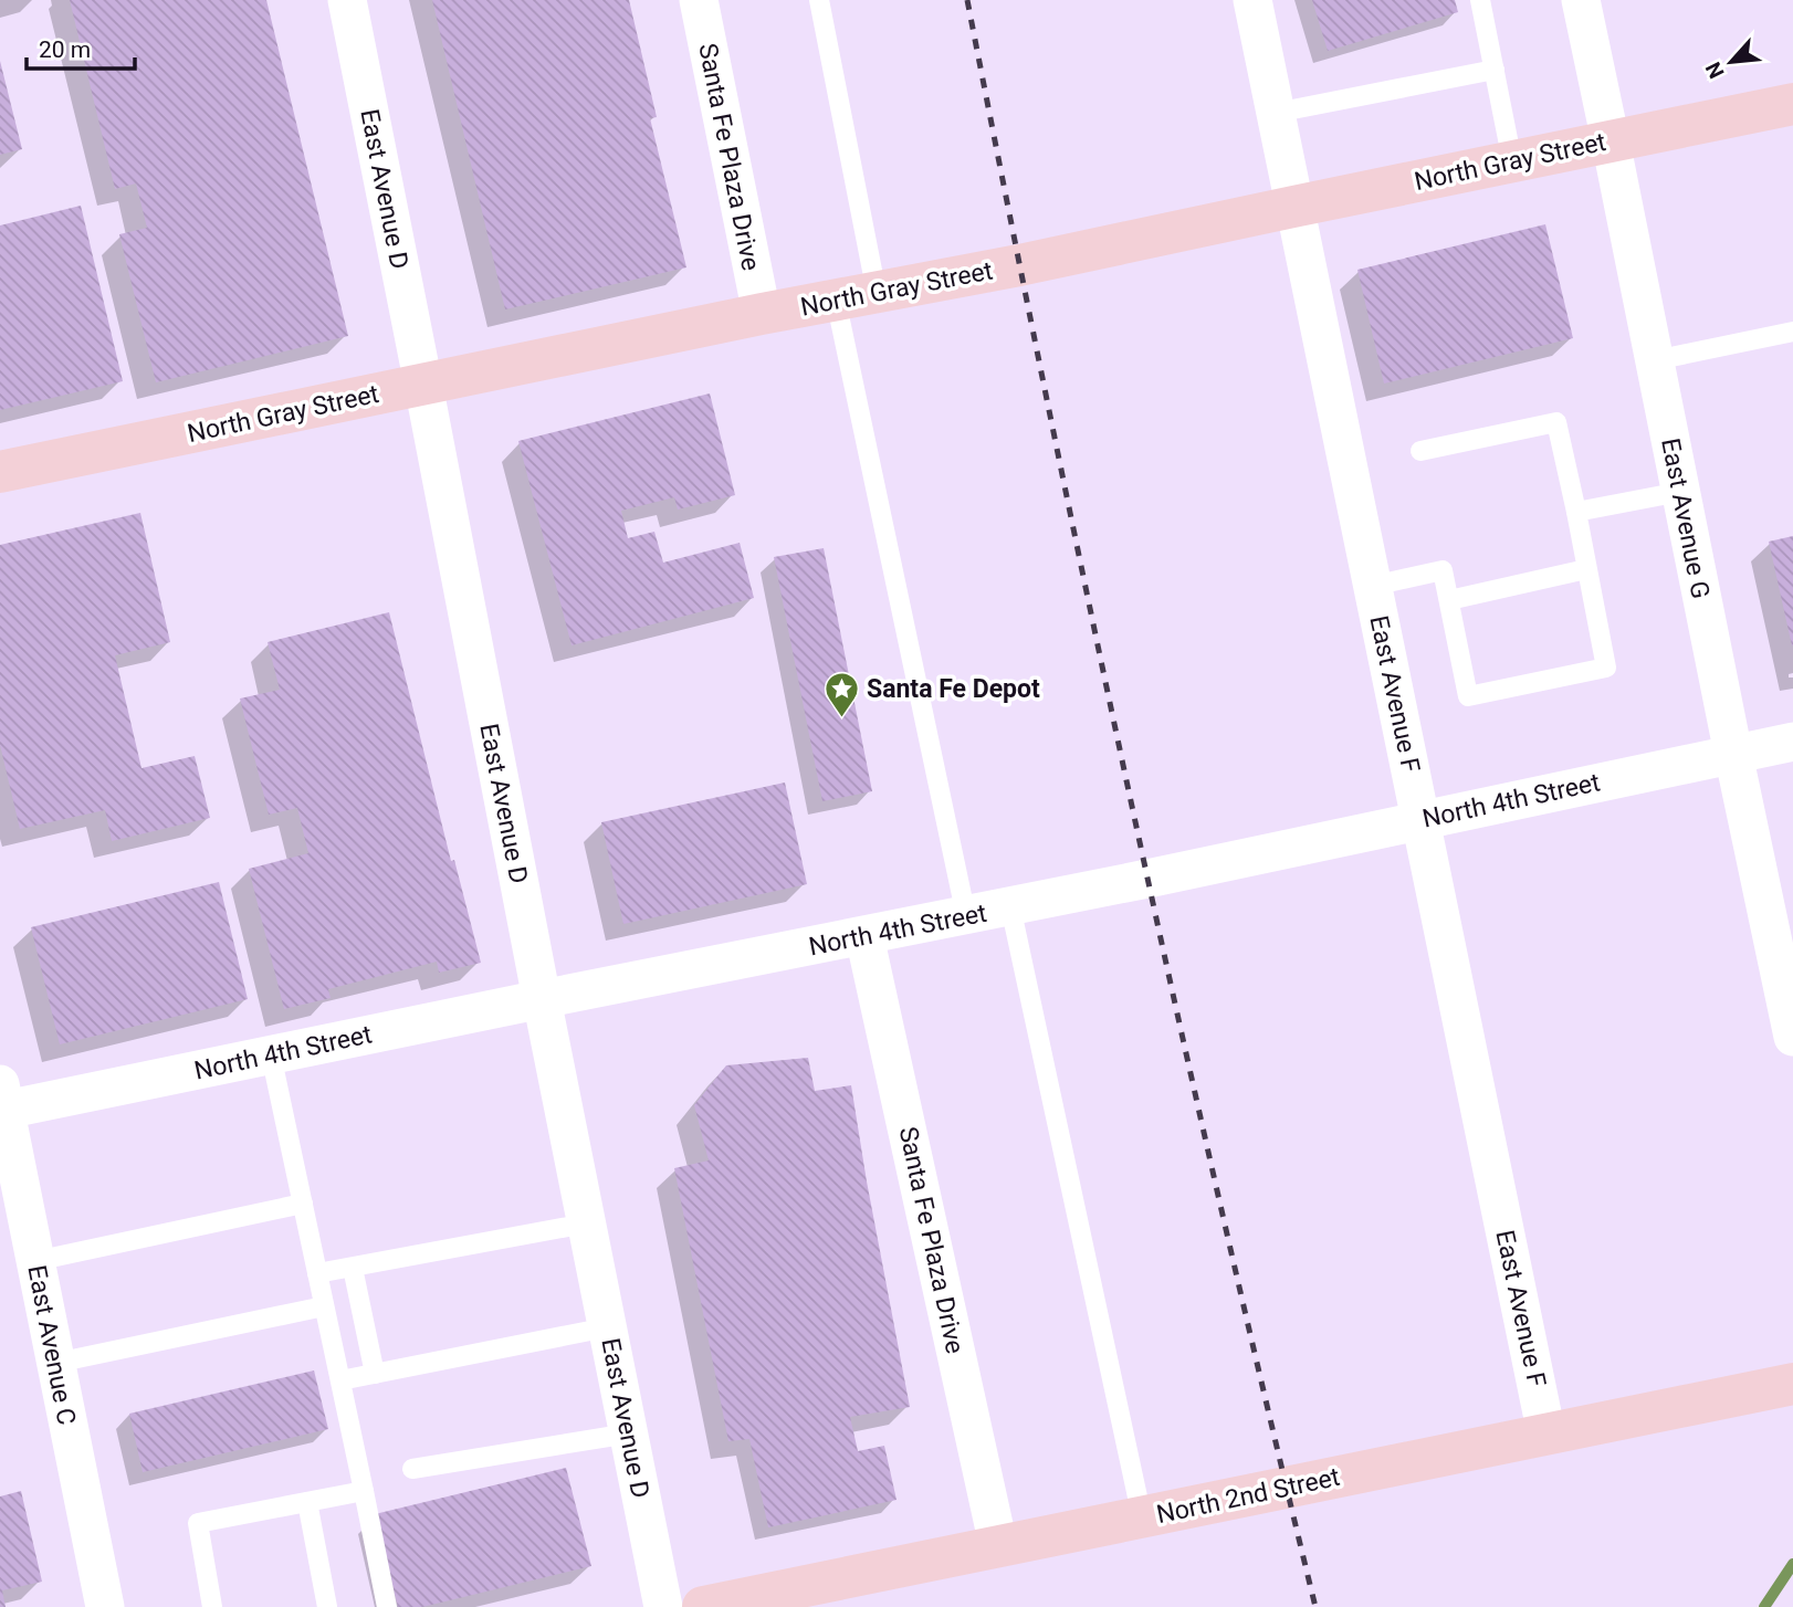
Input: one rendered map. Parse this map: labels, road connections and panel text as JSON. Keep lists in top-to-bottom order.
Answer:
{
  "streets": {
    "street": [
      "Santa Fe Plaza Drive",
      "North Gray Street",
      "East Avenue D",
      "East Avenue G",
      "East Avenue F",
      "North 4th Street",
      "East Avenue C",
      "North 2nd Street"
    ]
  },
  "crossings": [
    ["Santa Fe Plaza Drive", "North Gray Street"],
    ["Santa Fe Plaza Drive", "North 4th Street"],
    ["Santa Fe Plaza Drive", "North 2nd Street"],
    ["North Gray Street", "East Avenue D"],
    ["North Gray Street", "East Avenue G"],
    ["North Gray Street", "East Avenue F"],
    ["East Avenue D", "North 4th Street"],
    ["East Avenue G", "North 4th Street"],
    ["East Avenue F", "North 4th Street"],
    ["East Avenue F", "North 2nd Street"],
    ["North 4th Street", "East Avenue C"]
  ],
  "places": {
    "place": ["Santa Fe Depot"]
  },
  "scale_bar": "20 m",
  "north": "bottom left"
}
